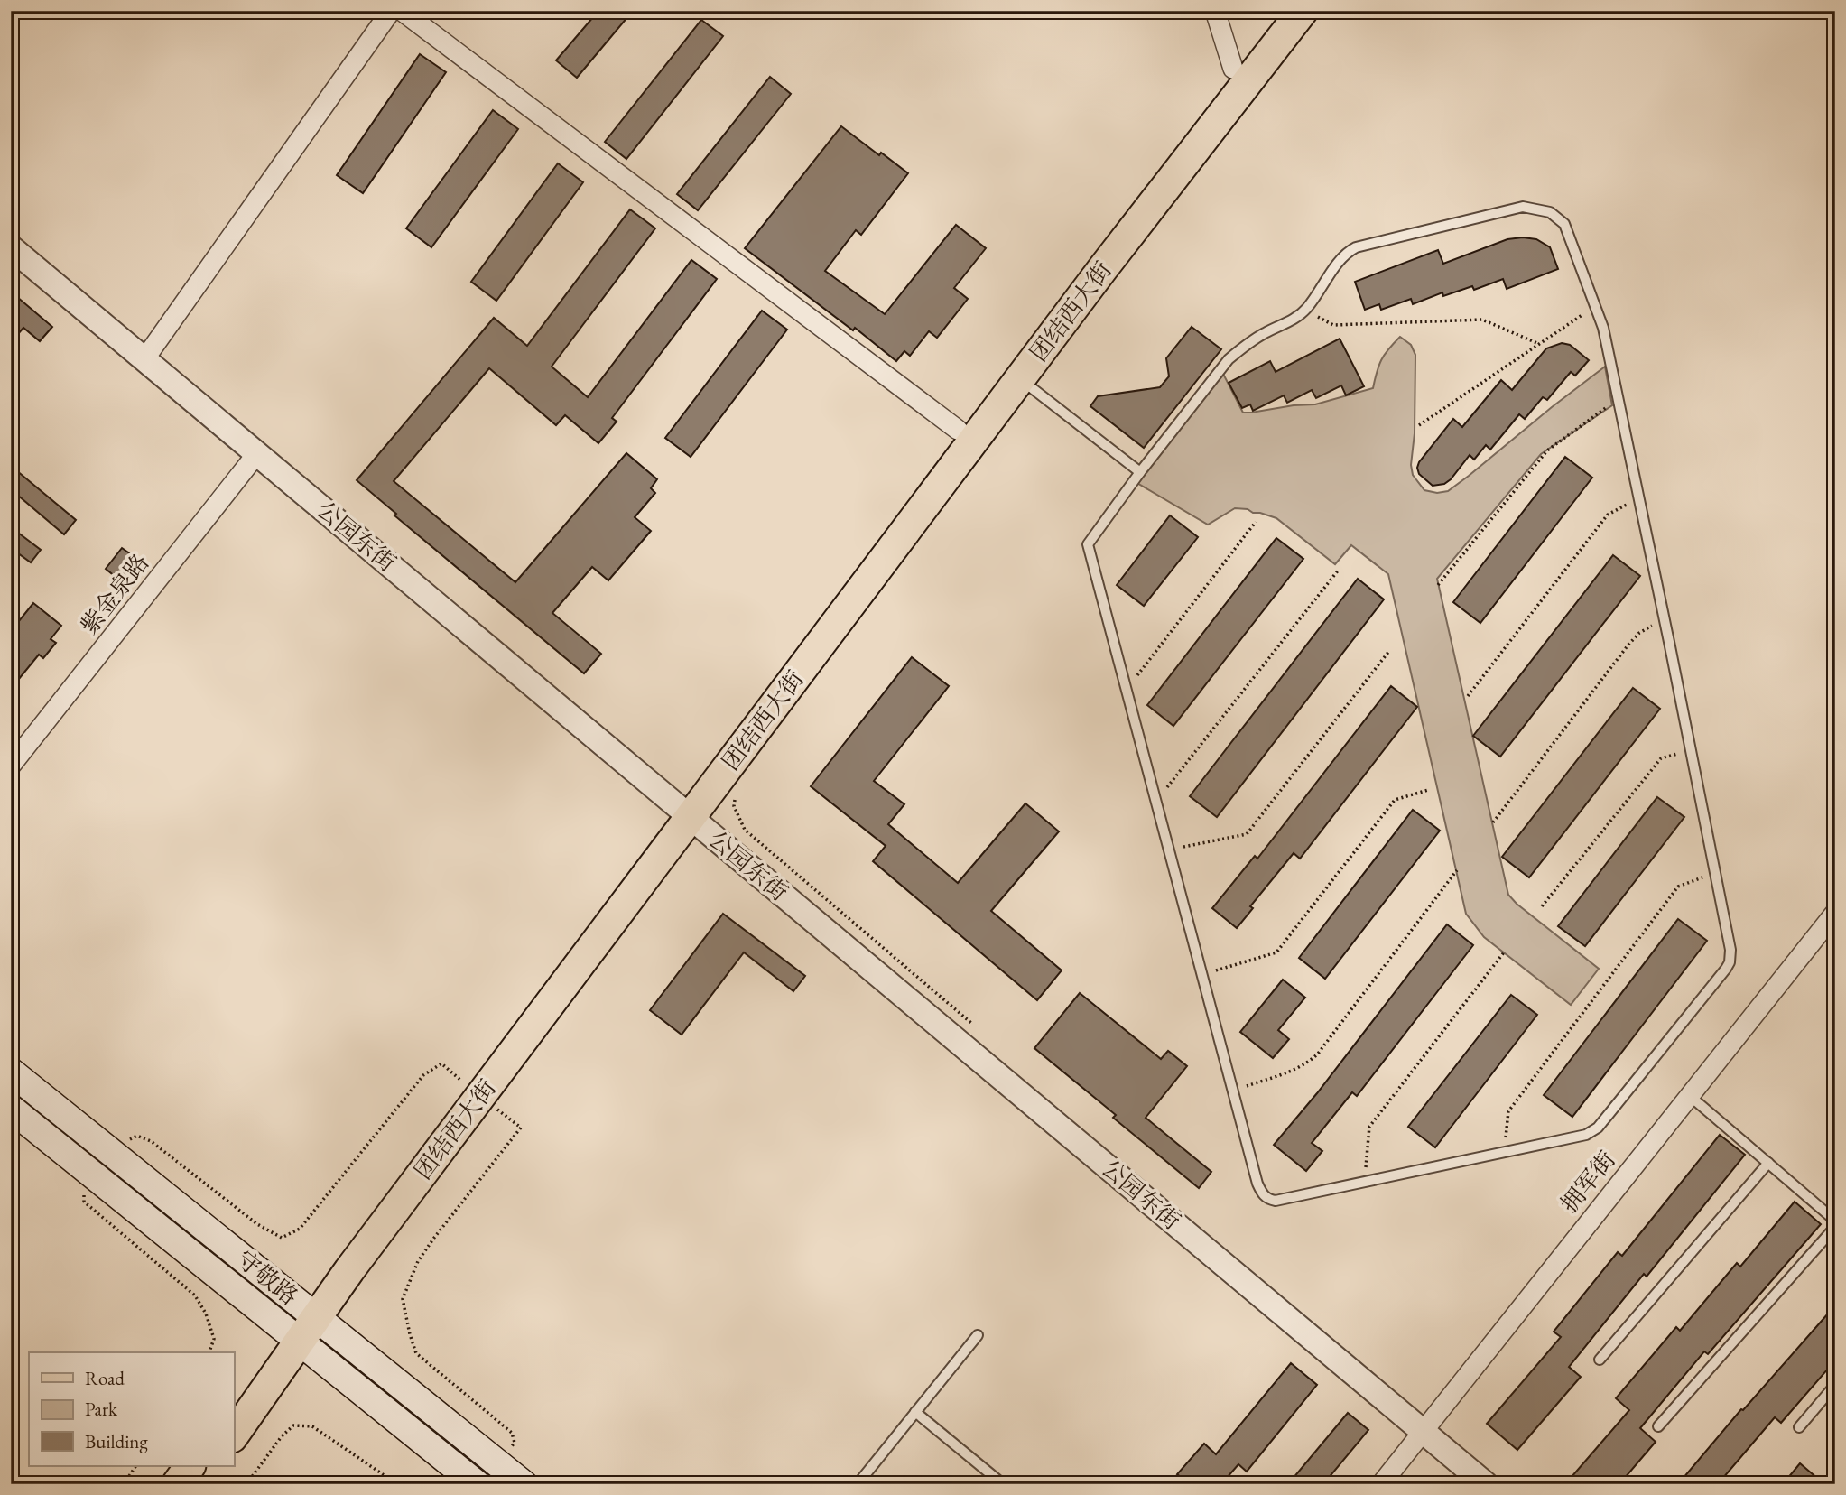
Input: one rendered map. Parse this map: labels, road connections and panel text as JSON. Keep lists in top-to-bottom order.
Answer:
{
  "streets": {
    "main road": ["团结西大街", "守敬路"],
    "street": ["公园东街", "紫金泉路", "拥军街"]
  },
  "crossings": [
    ["团结西大街", "公园东街"],
    ["团结西大街", "守敬路"],
    ["公园东街", "紫金泉路"],
    ["公园东街", "拥军街"]
  ],
  "legend": ["Road", "Park", "Building"]
}
